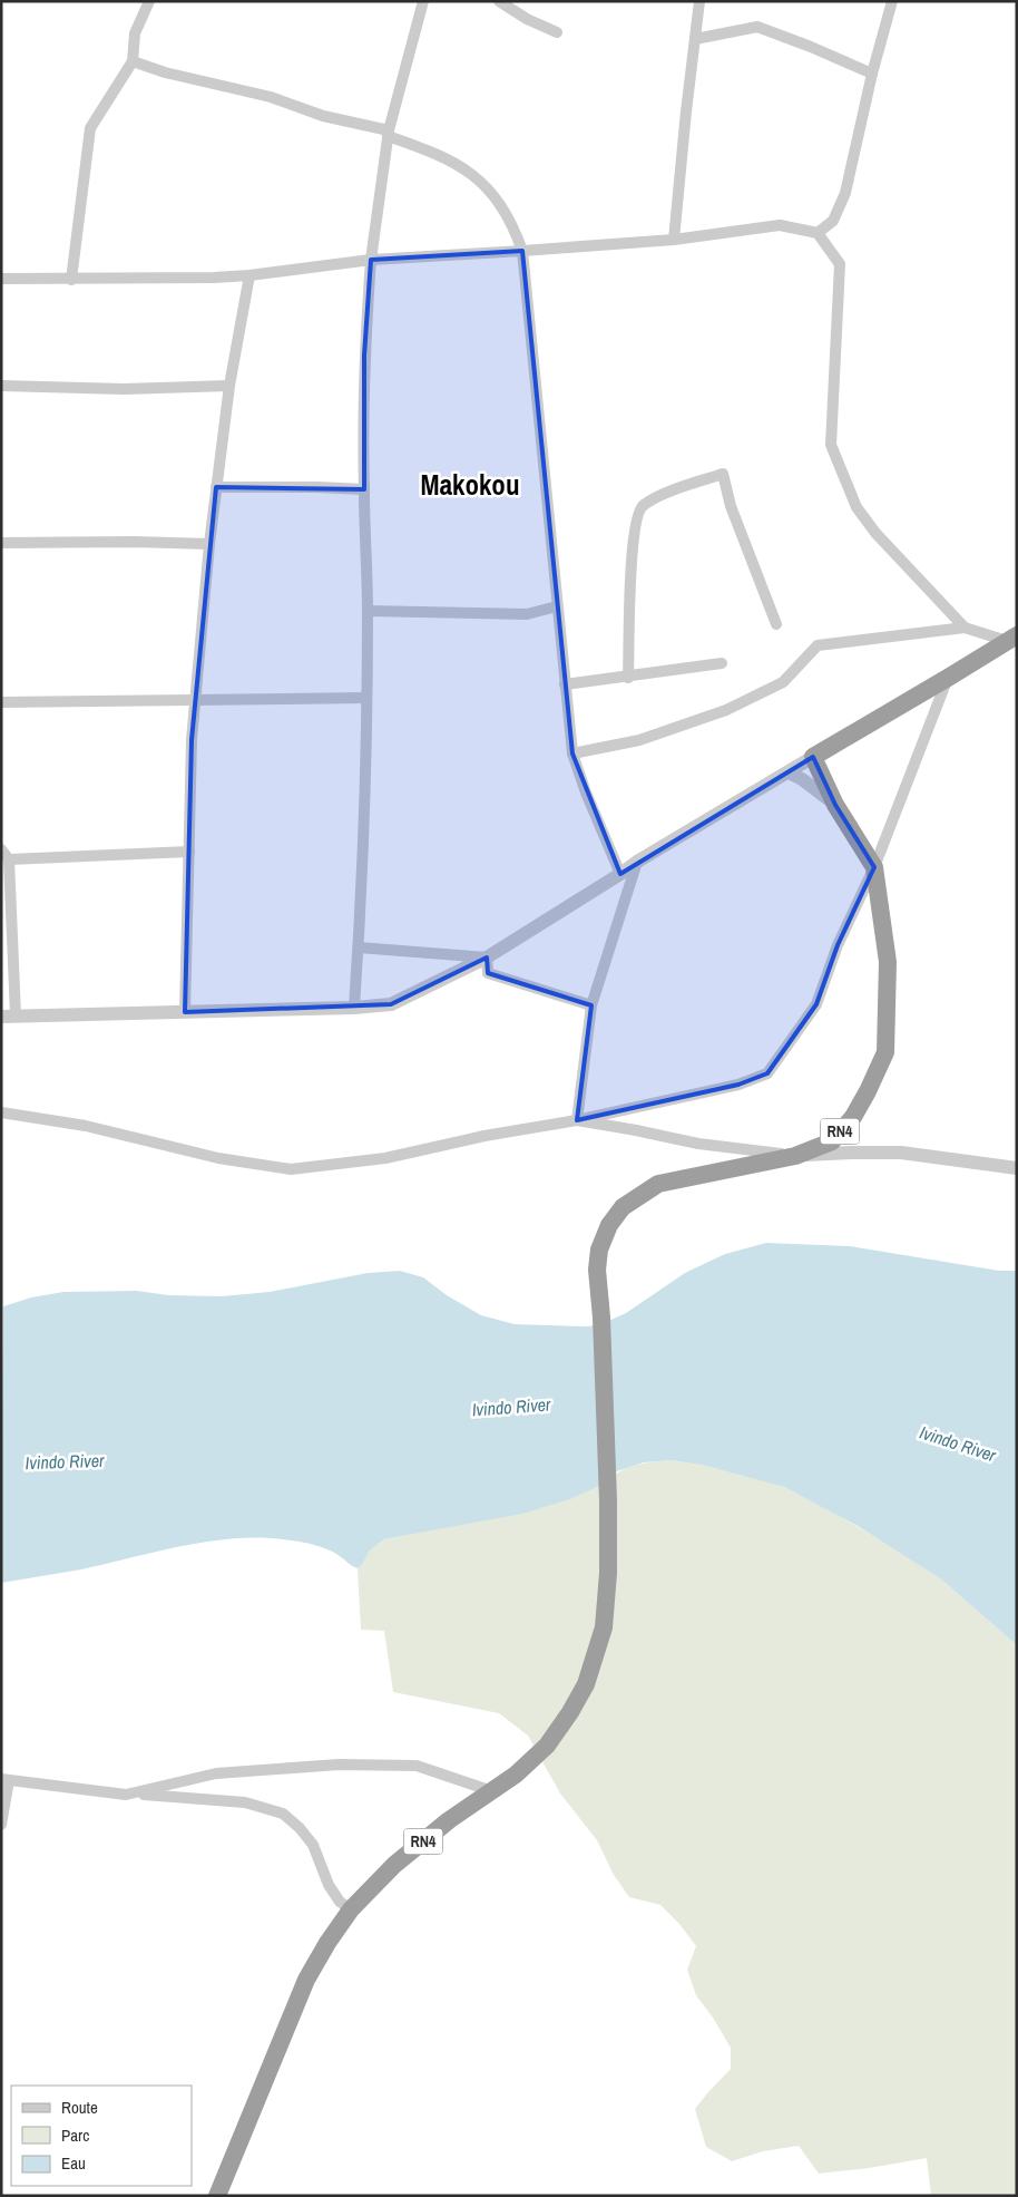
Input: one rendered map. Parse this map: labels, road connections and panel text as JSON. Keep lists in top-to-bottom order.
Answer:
{
  "streets": {
    "highway": ["RN4"]
  },
  "districts": ["Makokou"],
  "water": ["Ivindo River"],
  "legend": ["Route", "Parc", "Eau"]
}
